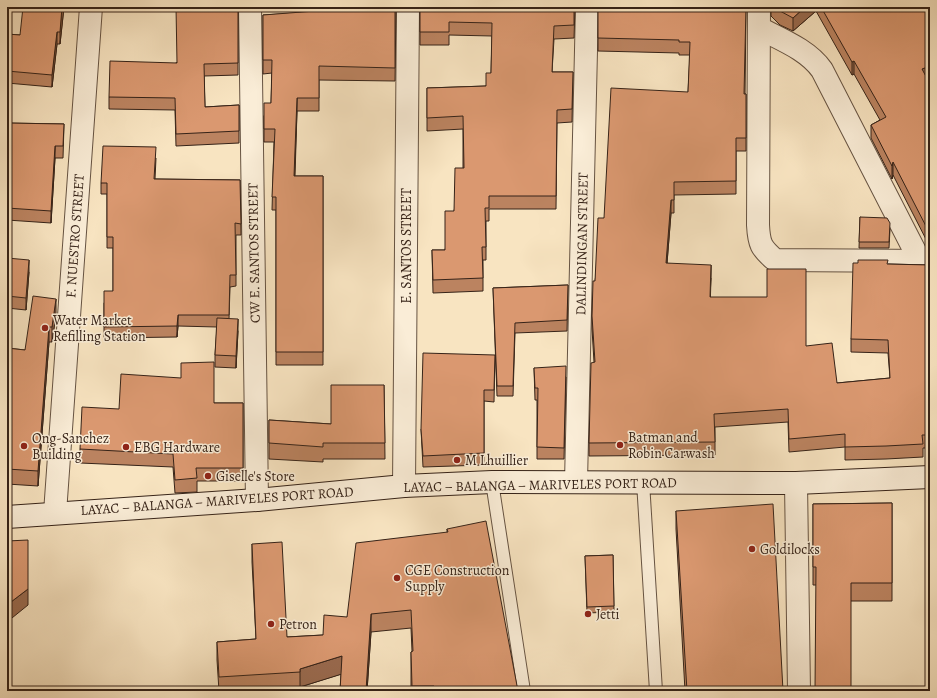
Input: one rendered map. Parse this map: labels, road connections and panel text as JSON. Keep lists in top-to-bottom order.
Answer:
{
  "streets": {
    "street": [
      "F. NUESTRO STREET",
      "DALINDINGAN STREET",
      "E. SANTOS STREET",
      "CW E. SANTOS STREET",
      "LAYAC – BALANGA – MARIVELES PORT ROAD"
    ]
  },
  "crossings": [
    ["F. NUESTRO STREET", "LAYAC – BALANGA – MARIVELES PORT ROAD"],
    ["DALINDINGAN STREET", "LAYAC – BALANGA – MARIVELES PORT ROAD"],
    ["E. SANTOS STREET", "LAYAC – BALANGA – MARIVELES PORT ROAD"],
    ["CW E. SANTOS STREET", "LAYAC – BALANGA – MARIVELES PORT ROAD"]
  ],
  "places": [
    "Water Market Refilling Station",
    "Batman and Robin Carwash",
    "Ong-Sanchez Building",
    "EBG Hardware",
    "M Lhuillier",
    "Giselle's Store",
    "Goldilocks",
    "CGE Construction Supply",
    "Jetti",
    "Petron"
  ]
}
